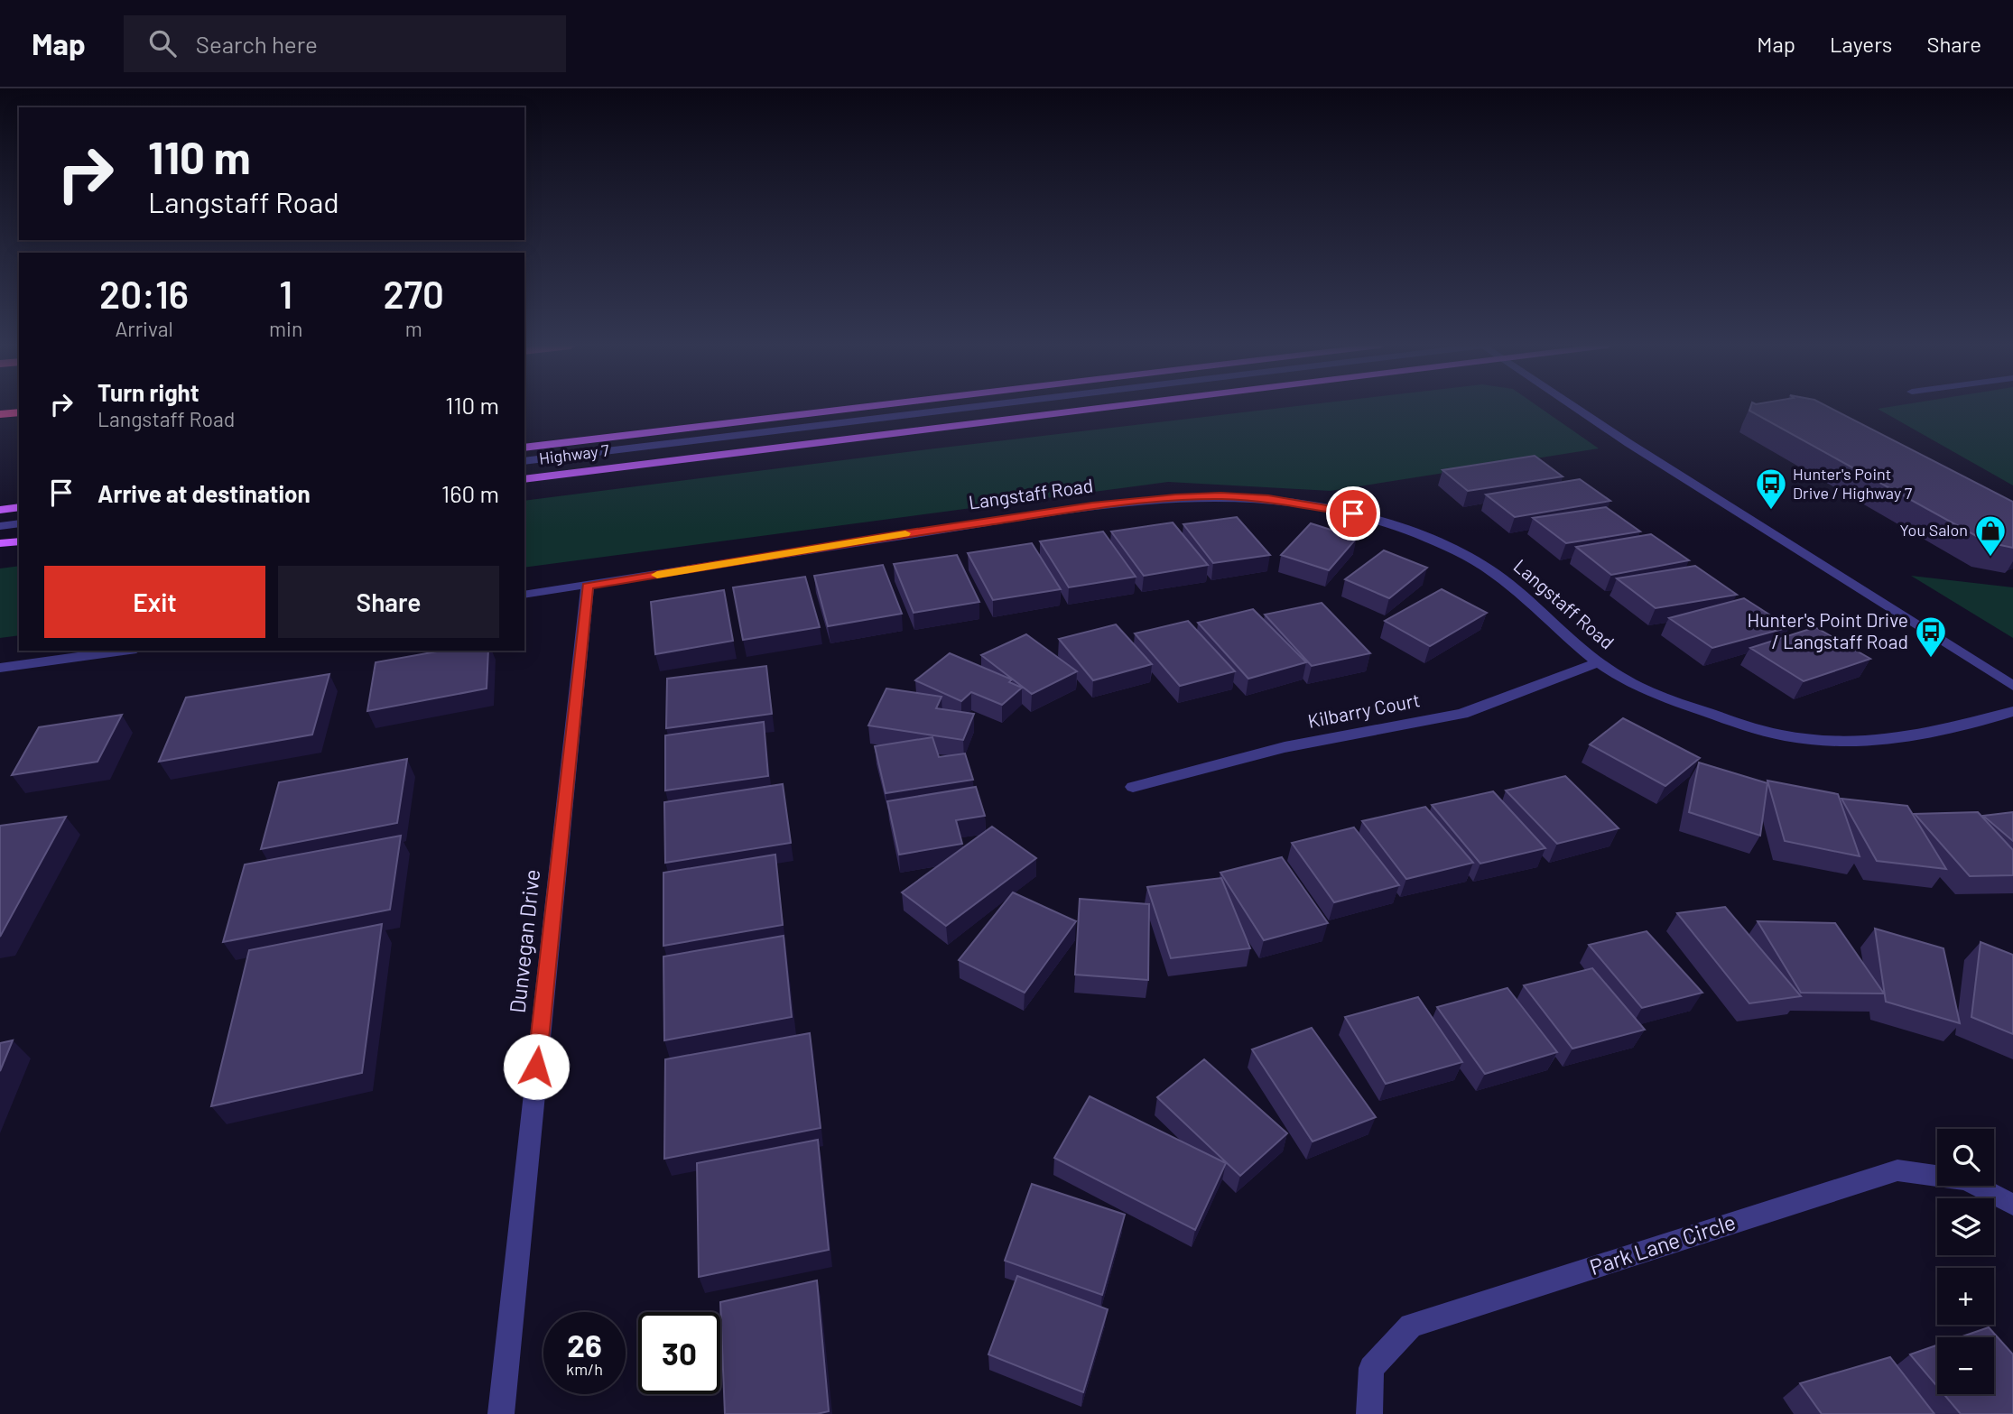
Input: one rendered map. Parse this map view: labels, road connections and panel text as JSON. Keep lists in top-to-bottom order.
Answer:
{
  "streets": {
    "main road": ["Highway 7"],
    "street": [
      "Langstaff Road",
      "Kilbarry Court",
      "Dunvegan Drive",
      "Park Lane Circle"
    ]
  },
  "crossings": [
    ["Langstaff Road", "Kilbarry Court"],
    ["Langstaff Road", "Dunvegan Drive"]
  ],
  "places": {
    "bus stop": ["Hunter's Point Drive / Highway 7", "Hunter's Point Drive / Langstaff Road"],
    "shop": ["You Salon"]
  },
  "page": {
    "header": "Map",
    "search": "Search here",
    "nav": ["Map", "Layers", "Share"],
    "turn": ["110 m", "Langstaff Road"],
    "eta": [
      "20:16",
      "Arrival",
      "1",
      "min",
      "270",
      "m"
    ],
    "list": [
      {
        "name": "Turn right",
        "note": "Langstaff Road",
        "value": "110 m"
      },
      {
        "name": "Arrive at destination",
        "value": "160 m"
      }
    ],
    "buttons": ["Exit", "Share"],
    "map_buttons": ["+", "−"],
    "speed": "26 km/h",
    "limit": "30"
  }
}
